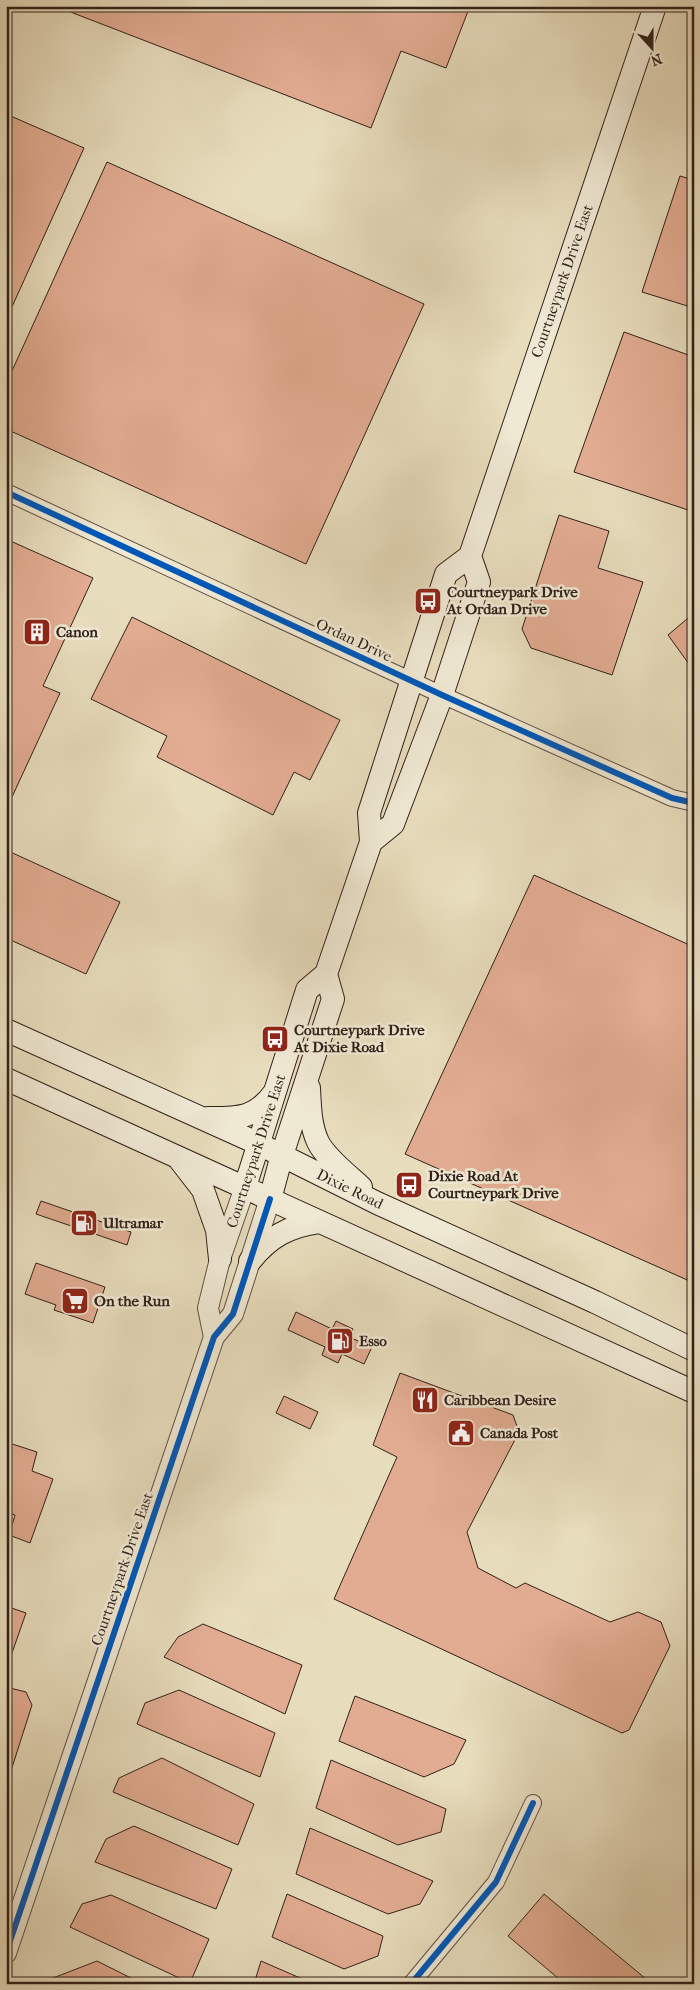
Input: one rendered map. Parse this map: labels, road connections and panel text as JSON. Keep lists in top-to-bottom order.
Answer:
{
  "streets": {
    "main road": ["Courtneypark Drive East", "Dixie Road"],
    "street": ["Ordan Drive"]
  },
  "crossings": [
    ["Courtneypark Drive East", "Dixie Road"]
  ],
  "places": {
    "bus stop": ["Courtneypark Drive At Ordan Drive", "Courtneypark Drive At Dixie Road", "Dixie Road At Courtneypark Drive"],
    "building": ["Canon"],
    "fuel station": ["Ultramar", "Esso"],
    "supermarket": ["On the Run"],
    "restaurant": ["Caribbean Desire"],
    "public building": ["Canada Post"]
  },
  "north": "bottom"
}
